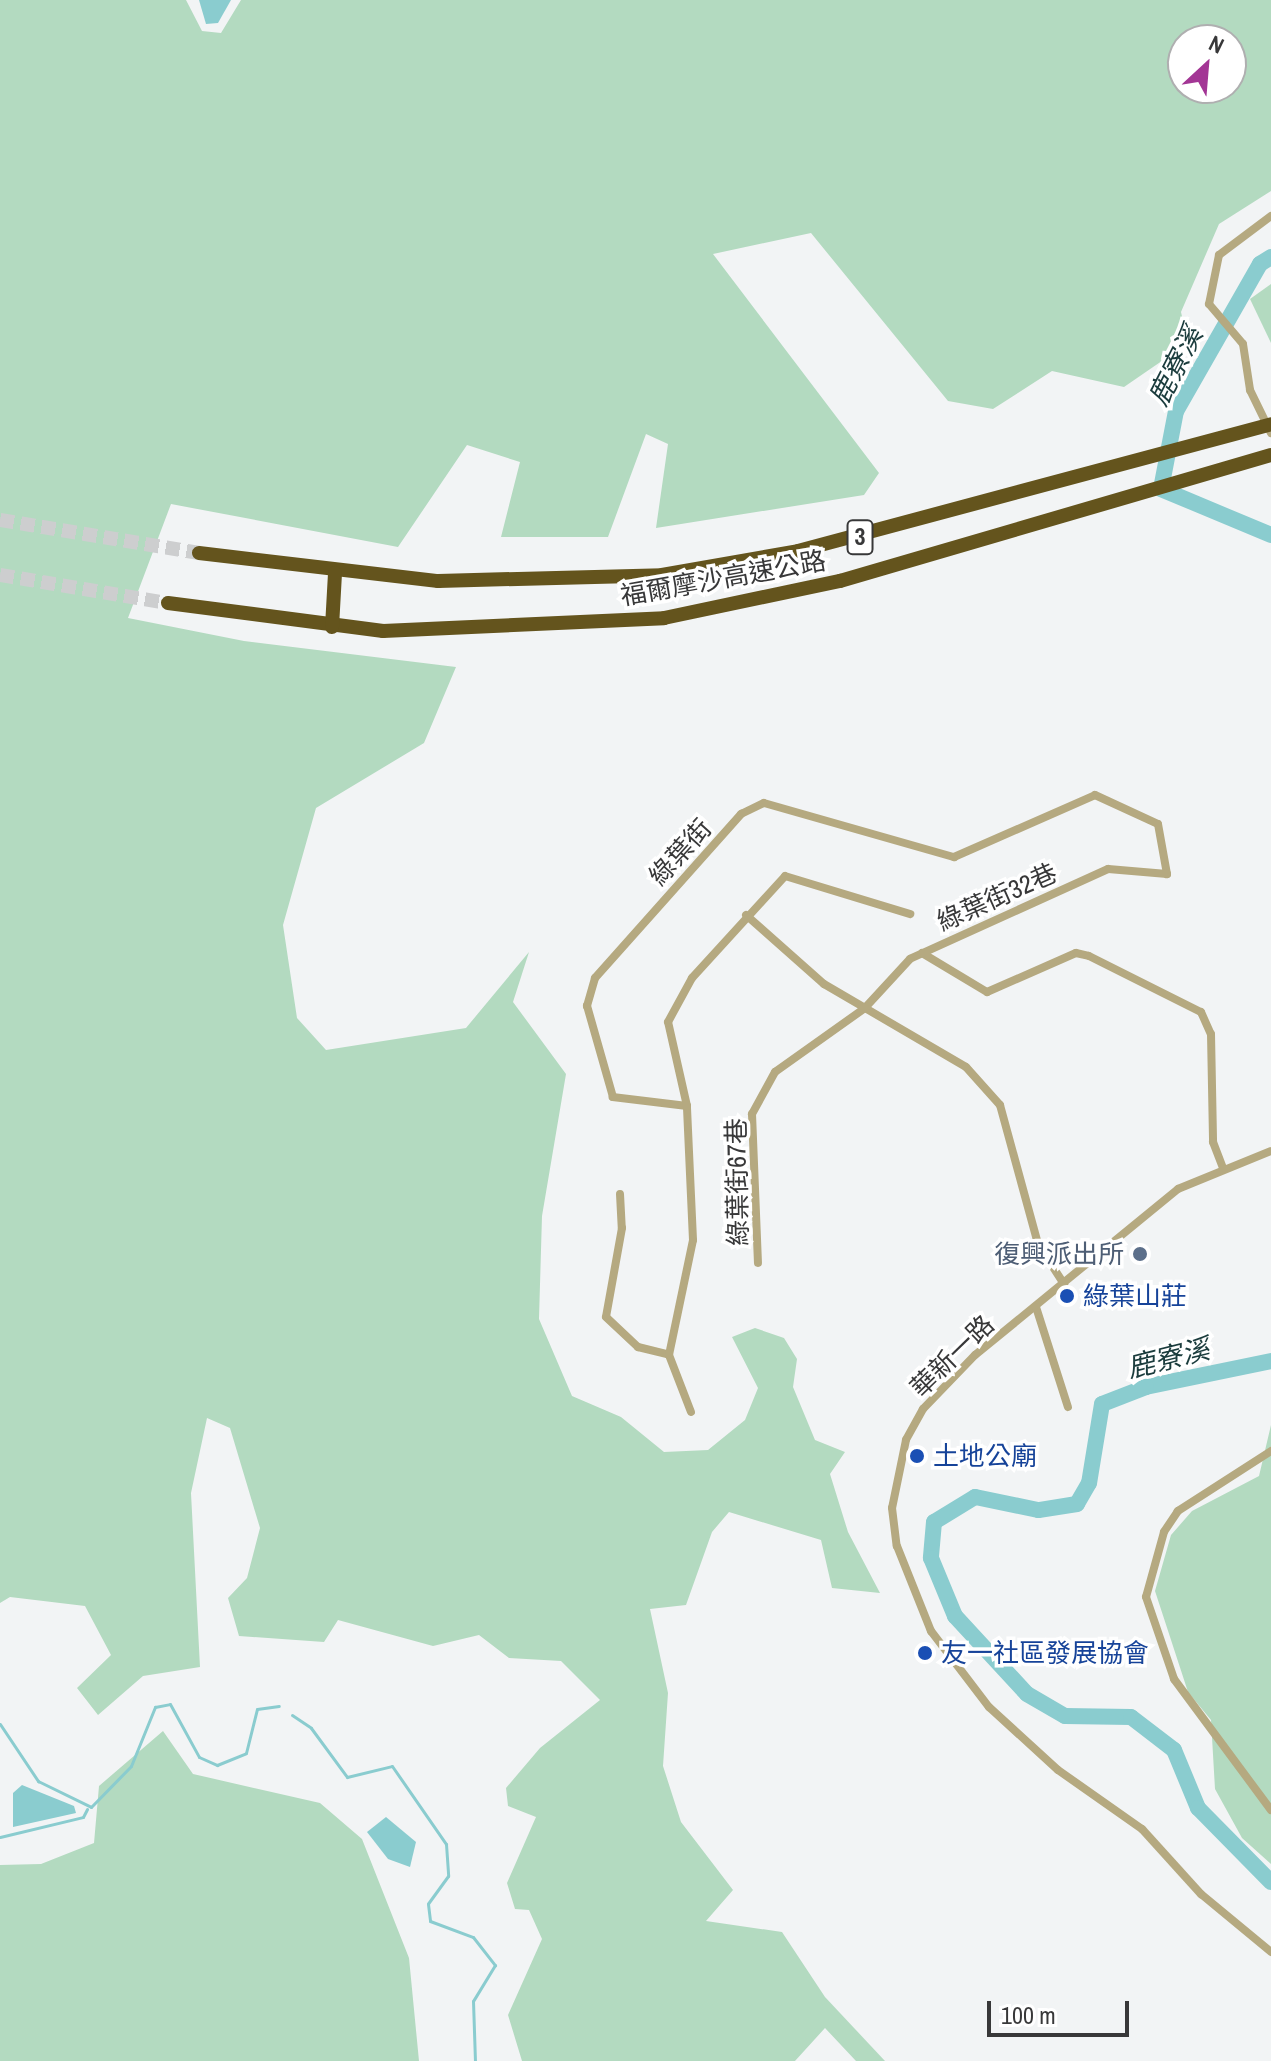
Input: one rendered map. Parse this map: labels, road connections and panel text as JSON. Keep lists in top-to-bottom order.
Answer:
{
  "streets": {
    "highway": ["3", "福爾摩沙高速公路"],
    "street": [
      "綠葉街",
      "綠葉街32巷",
      "綠葉街67巷",
      "華新一路"
    ]
  },
  "crossings": [
    ["綠葉街", "綠葉街32巷"],
    ["綠葉街32巷", "綠葉街67巷"]
  ],
  "water": ["鹿寮溪"],
  "places": [
    "復興派出所",
    "綠葉山莊",
    "土地公廟",
    "友一社區發展協會"
  ],
  "scale_bar": "100 m",
  "north": "top right"
}
